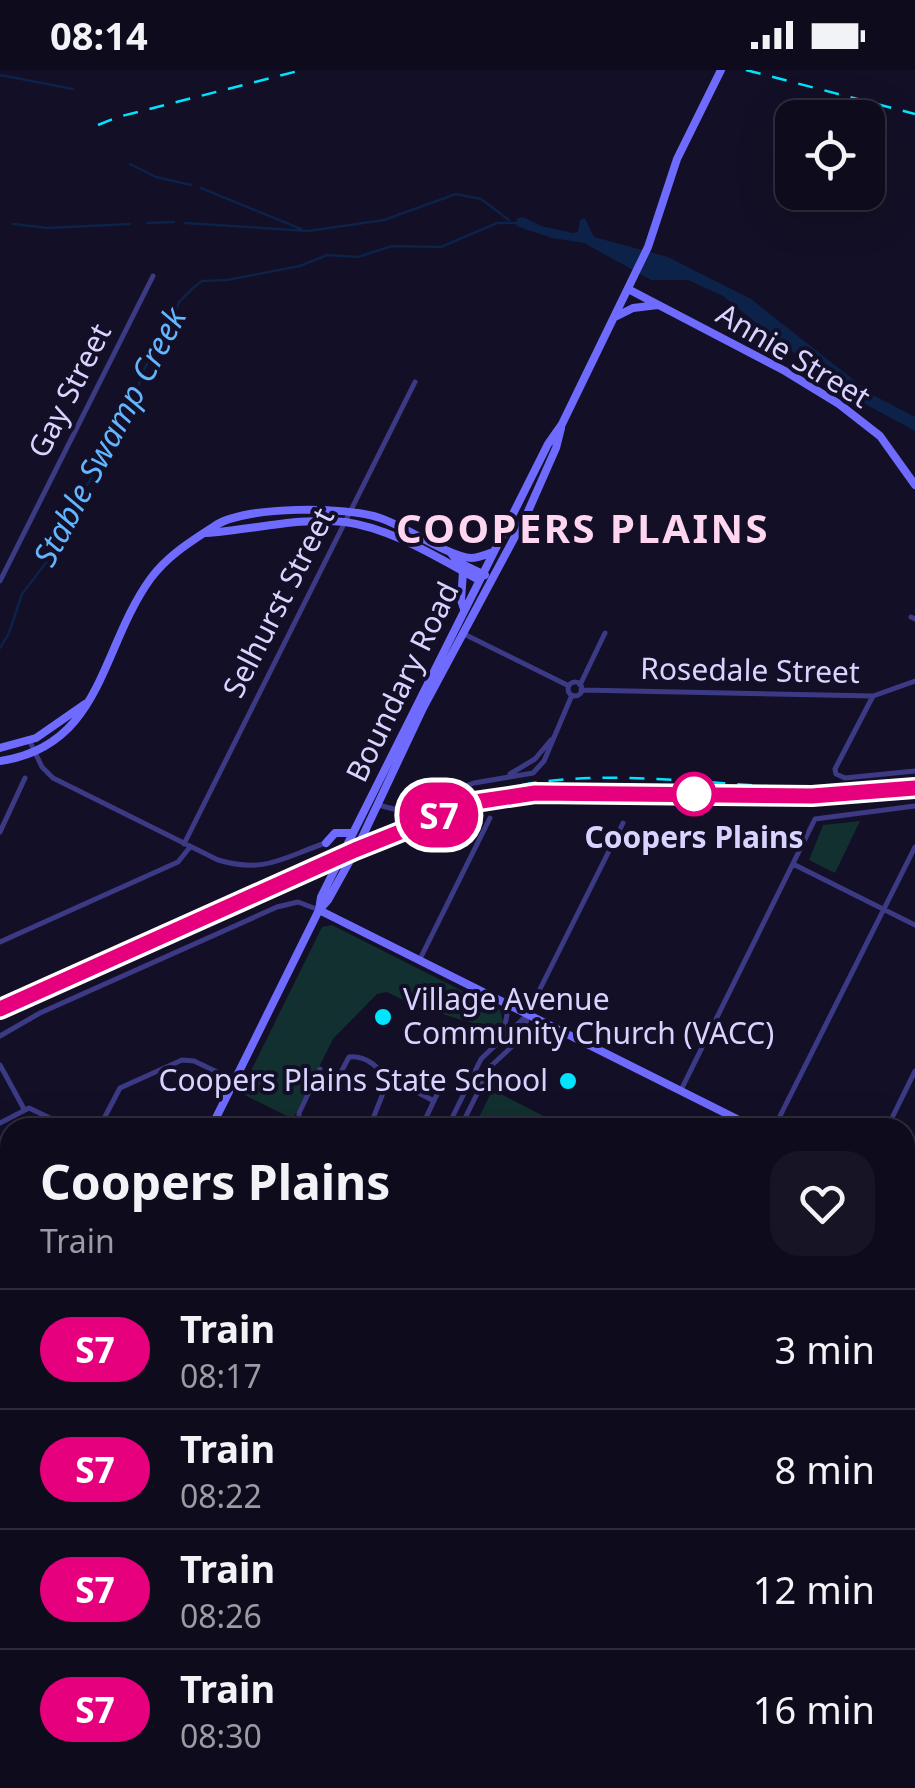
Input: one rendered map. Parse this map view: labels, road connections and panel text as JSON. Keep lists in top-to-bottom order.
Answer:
{
  "streets": {
    "main road": ["Annie Street", "Boundary Road"],
    "street": ["Gay Street", "Selhurst Street", "Rosedale Street"]
  },
  "crossings": [
    ["Annie Street", "Boundary Road"]
  ],
  "districts": ["COOPERS PLAINS"],
  "water": ["Stable Swamp Creek"],
  "places": ["Coopers Plains", "Village Avenue Community Church (VACC)", "Coopers Plains State School"],
  "page": {
    "status": "08:14",
    "on_map": "S7",
    "heading": ["Coopers Plains", "Train"],
    "list": [
      {
        "mark": "S7",
        "name": "Train",
        "note": "08:17",
        "value": "3 min"
      },
      {
        "mark": "S7",
        "name": "Train",
        "note": "08:22",
        "value": "8 min"
      },
      {
        "mark": "S7",
        "name": "Train",
        "note": "08:26",
        "value": "12 min"
      },
      {
        "mark": "S7",
        "name": "Train",
        "note": "08:30",
        "value": "16 min"
      }
    ]
  }
}
